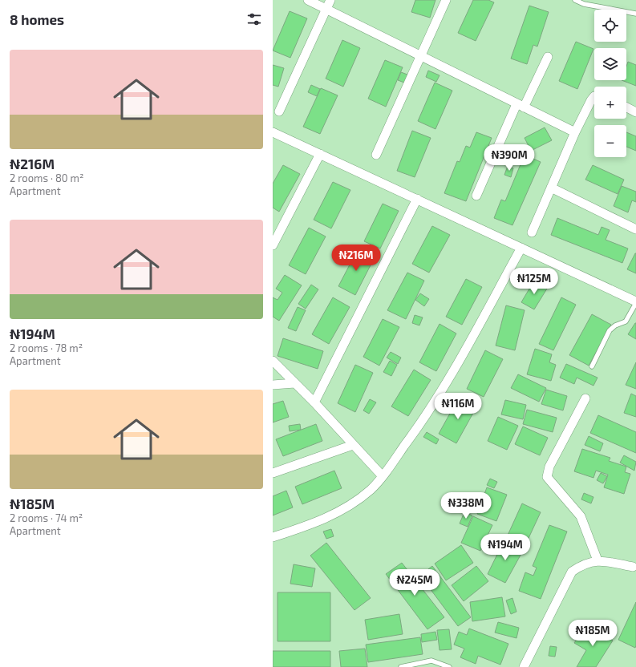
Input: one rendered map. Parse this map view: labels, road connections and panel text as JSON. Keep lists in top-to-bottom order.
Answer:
{
  "page": {
    "heading": "8 homes",
    "map_buttons": ["+", "−"],
    "list": [
      {
        "name": "₦216M",
        "note": "2 rooms · 80 m² · Apartment"
      },
      {
        "name": "₦194M",
        "note": "2 rooms · 78 m² · Apartment"
      },
      {
        "name": "₦185M",
        "note": "2 rooms · 74 m² · Apartment"
      }
    ],
    "price": [
      "₦390M",
      "₦216M",
      "₦125M",
      "₦116M",
      "₦338M",
      "₦194M",
      "₦245M",
      "₦185M"
    ]
  }
}
